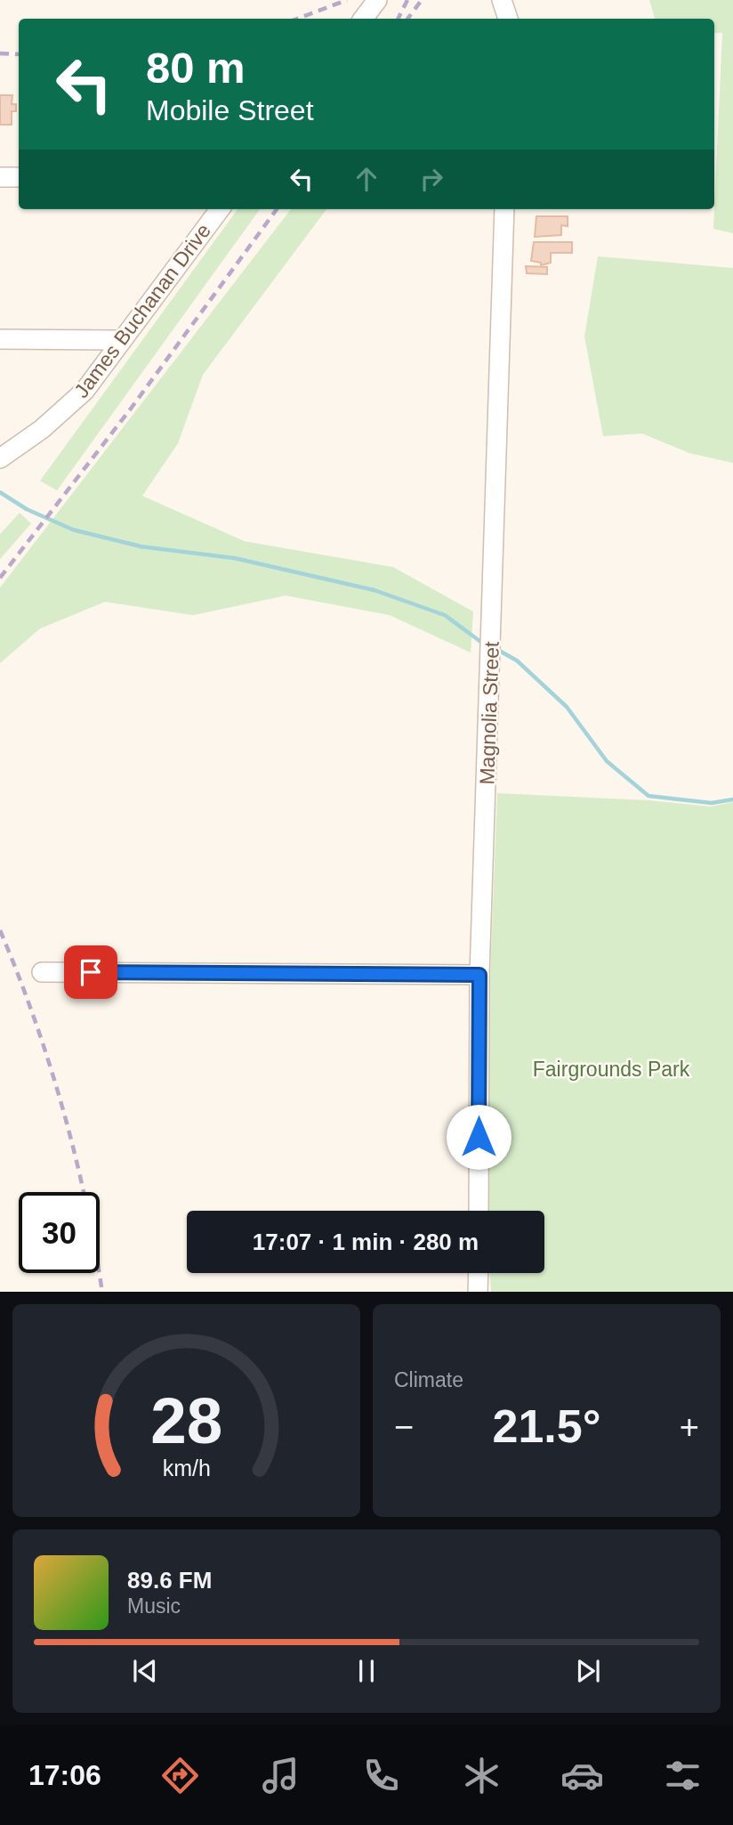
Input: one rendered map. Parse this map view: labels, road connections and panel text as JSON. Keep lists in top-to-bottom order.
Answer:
{
  "streets": {
    "street": ["James Buchanan Drive", "Magnolia Street"]
  },
  "parks": ["Fairgrounds Park"],
  "page": {
    "turn": ["80 m", "Mobile Street"],
    "limit": "30",
    "trip": "17:07 · 1 min · 280 m",
    "tile": "Climate",
    "heat": ["−", "21.5°", "+"],
    "song": ["89.6 FM", "Music"],
    "tabs": "17:06",
    "gauge": ["28", "km/h"]
  }
}
